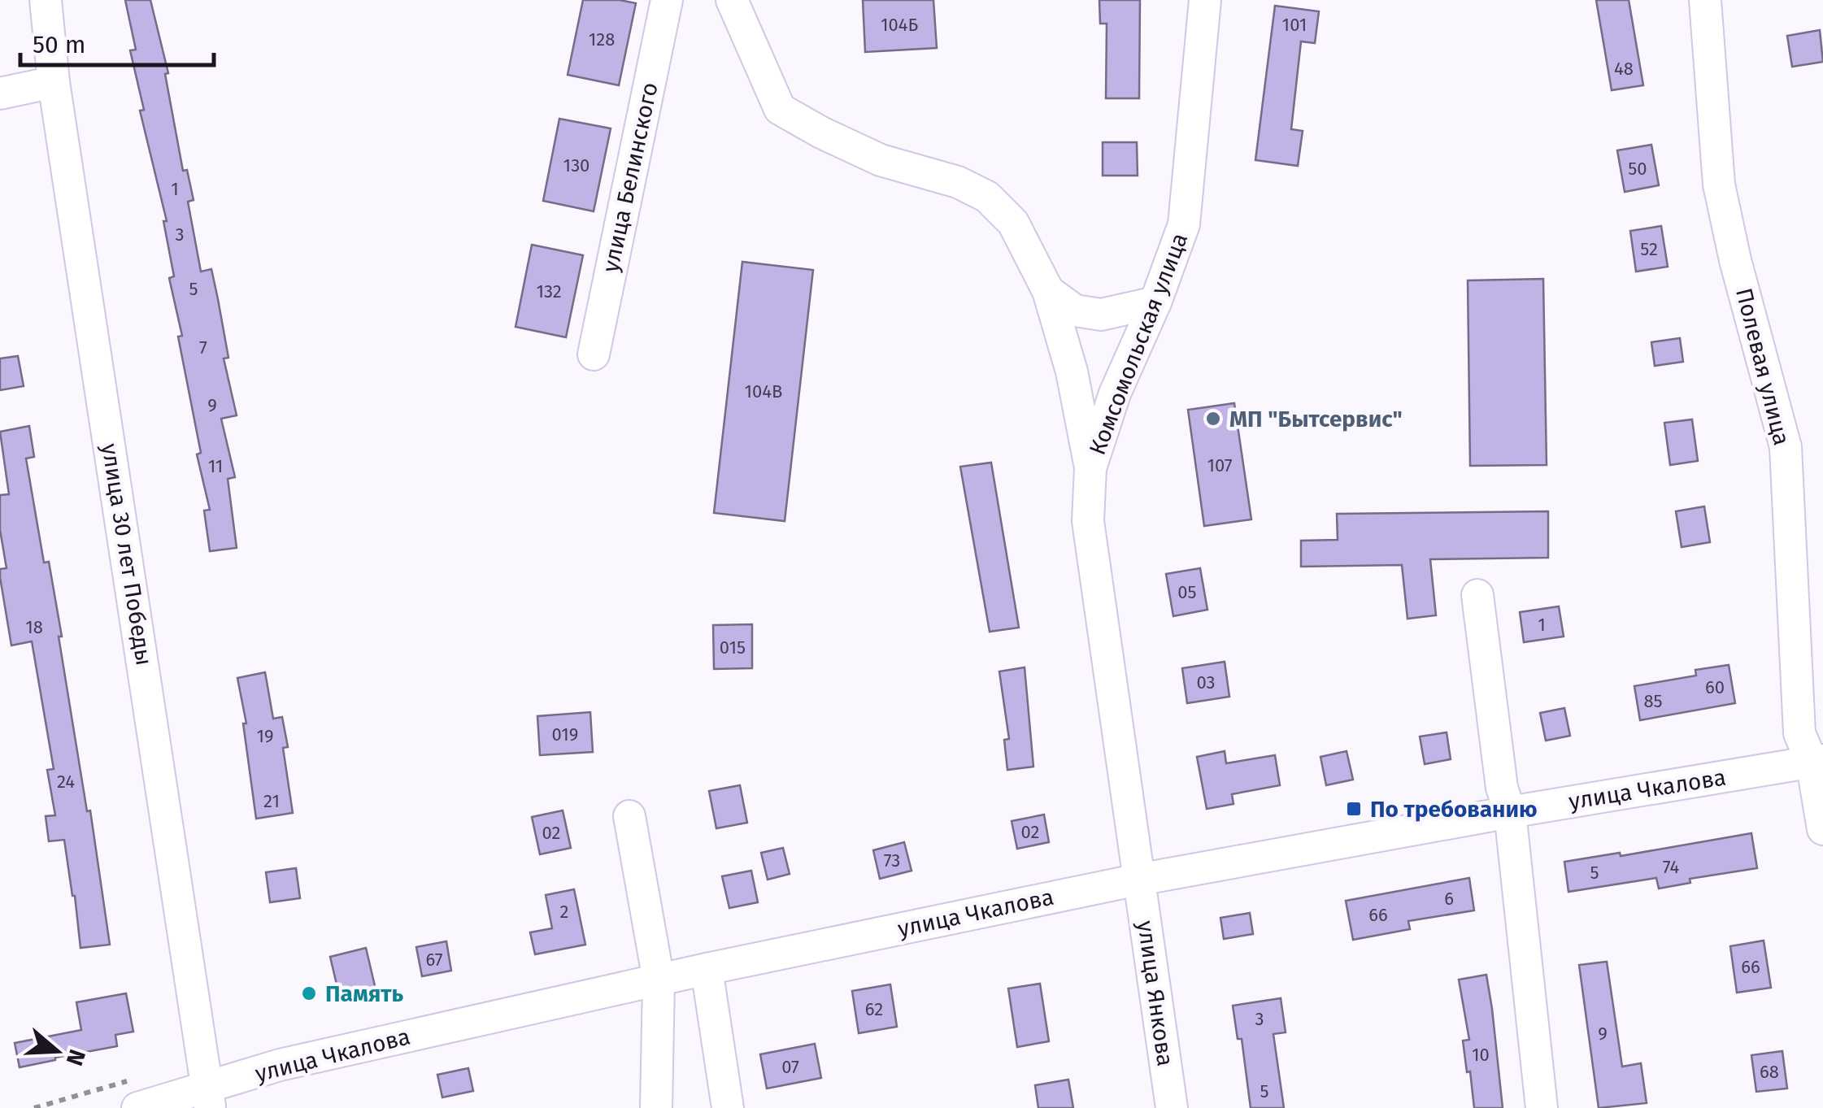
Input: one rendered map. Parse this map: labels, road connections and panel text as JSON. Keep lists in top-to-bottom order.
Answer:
{
  "streets": {
    "street": [
      "улица Белинского",
      "Комсомольская улица",
      "Полевая улица",
      "улица 30 лет Победы",
      "улица Чкалова",
      "улица Янкова"
    ]
  },
  "crossings": [
    ["Комсомольская улица", "улица Чкалова"],
    ["Комсомольская улица", "улица Янкова"],
    ["Полевая улица", "улица Чкалова"],
    ["улица 30 лет Победы", "улица Чкалова"],
    ["улица Чкалова", "улица Янкова"]
  ],
  "places": {
    "other": ["МП \"Бытсервис\"", "Память"],
    "transit": ["По требованию"]
  },
  "house_numbers": [
    "104Б",
    "101",
    "128",
    "48",
    "130",
    "50",
    "1",
    "3",
    "52",
    "5",
    "132",
    "7",
    "104В",
    "9",
    "107",
    "11",
    "05",
    "1",
    "18",
    "015",
    "03",
    "60",
    "85",
    "019",
    "19",
    "24",
    "21",
    "02",
    "02",
    "73",
    "74",
    "5",
    "6",
    "2",
    "66",
    "67",
    "66",
    "62",
    "3",
    "9",
    "10",
    "07",
    "68",
    "5"
  ],
  "scale_bar": "50 m",
  "north": "right"
}
